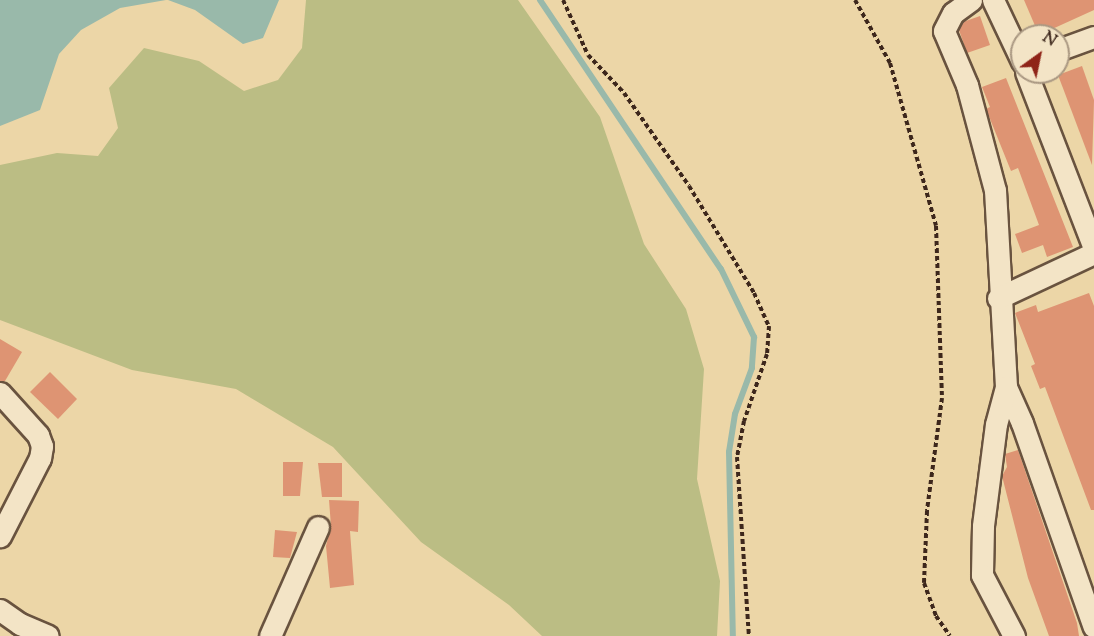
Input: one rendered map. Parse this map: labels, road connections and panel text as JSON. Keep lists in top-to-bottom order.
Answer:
{
  "north": "top right"
}
